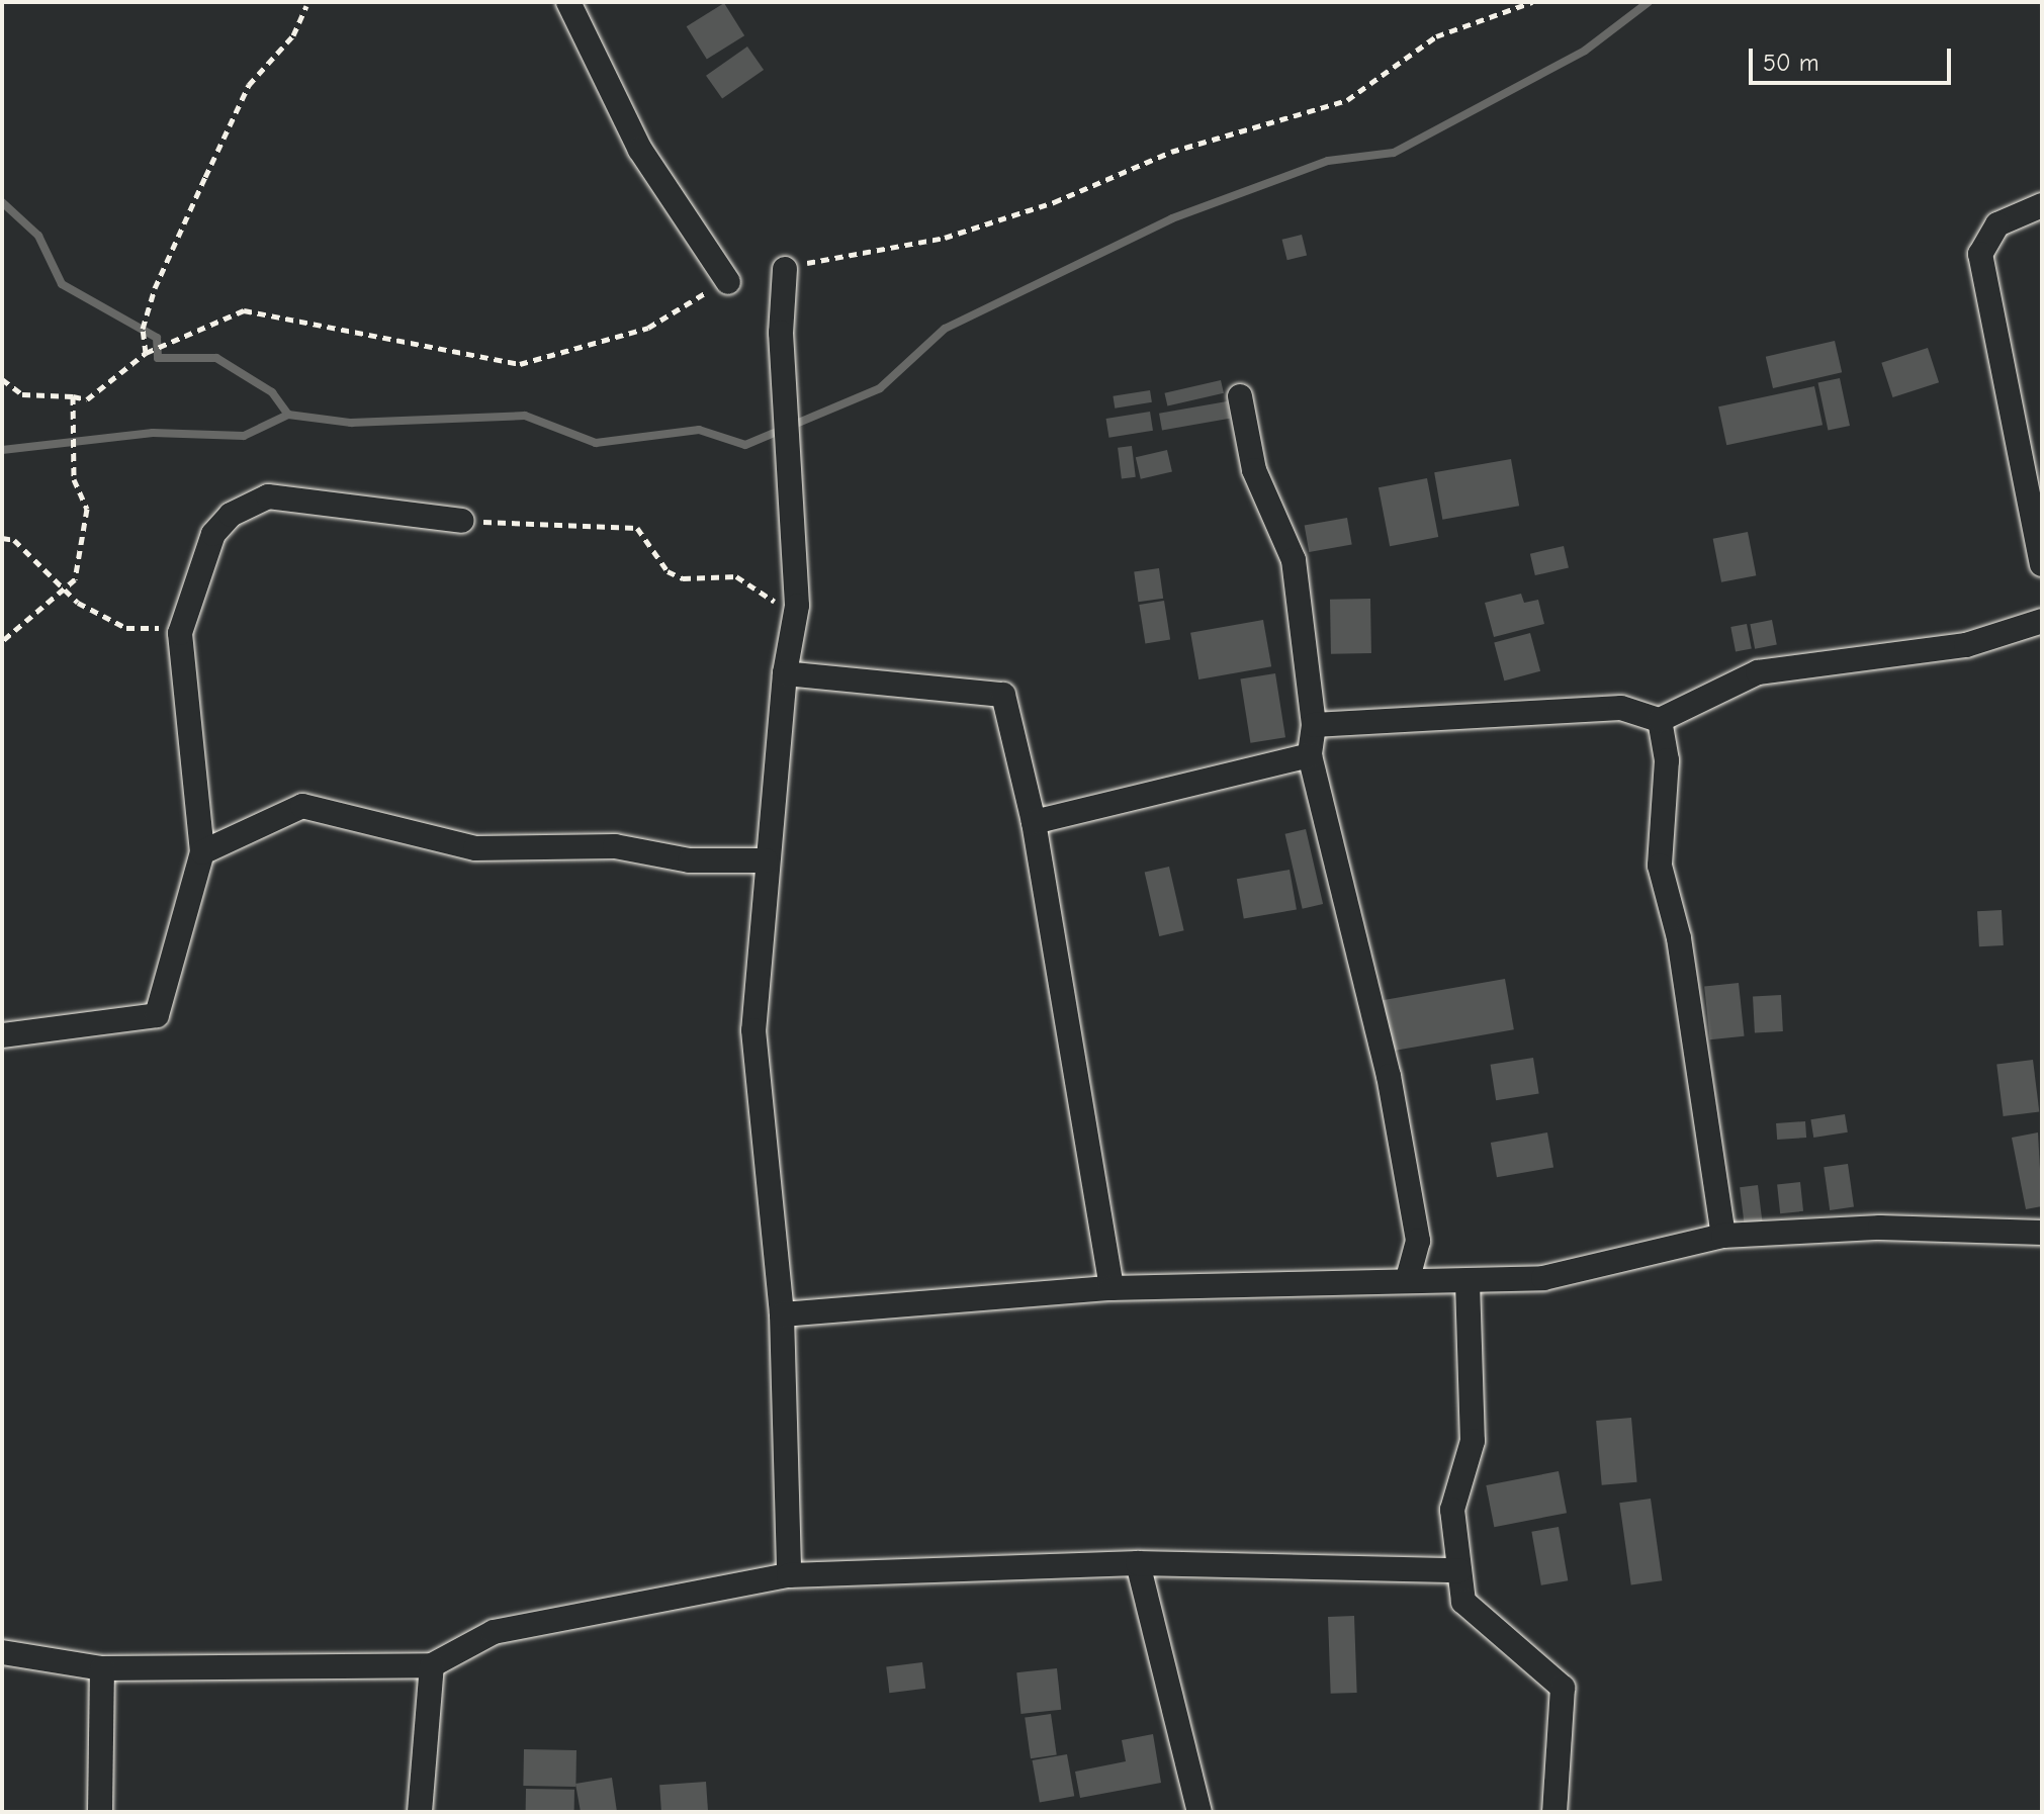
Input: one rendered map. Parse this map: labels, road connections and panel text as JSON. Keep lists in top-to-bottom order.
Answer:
{
  "scale_bar": "50 m"
}
